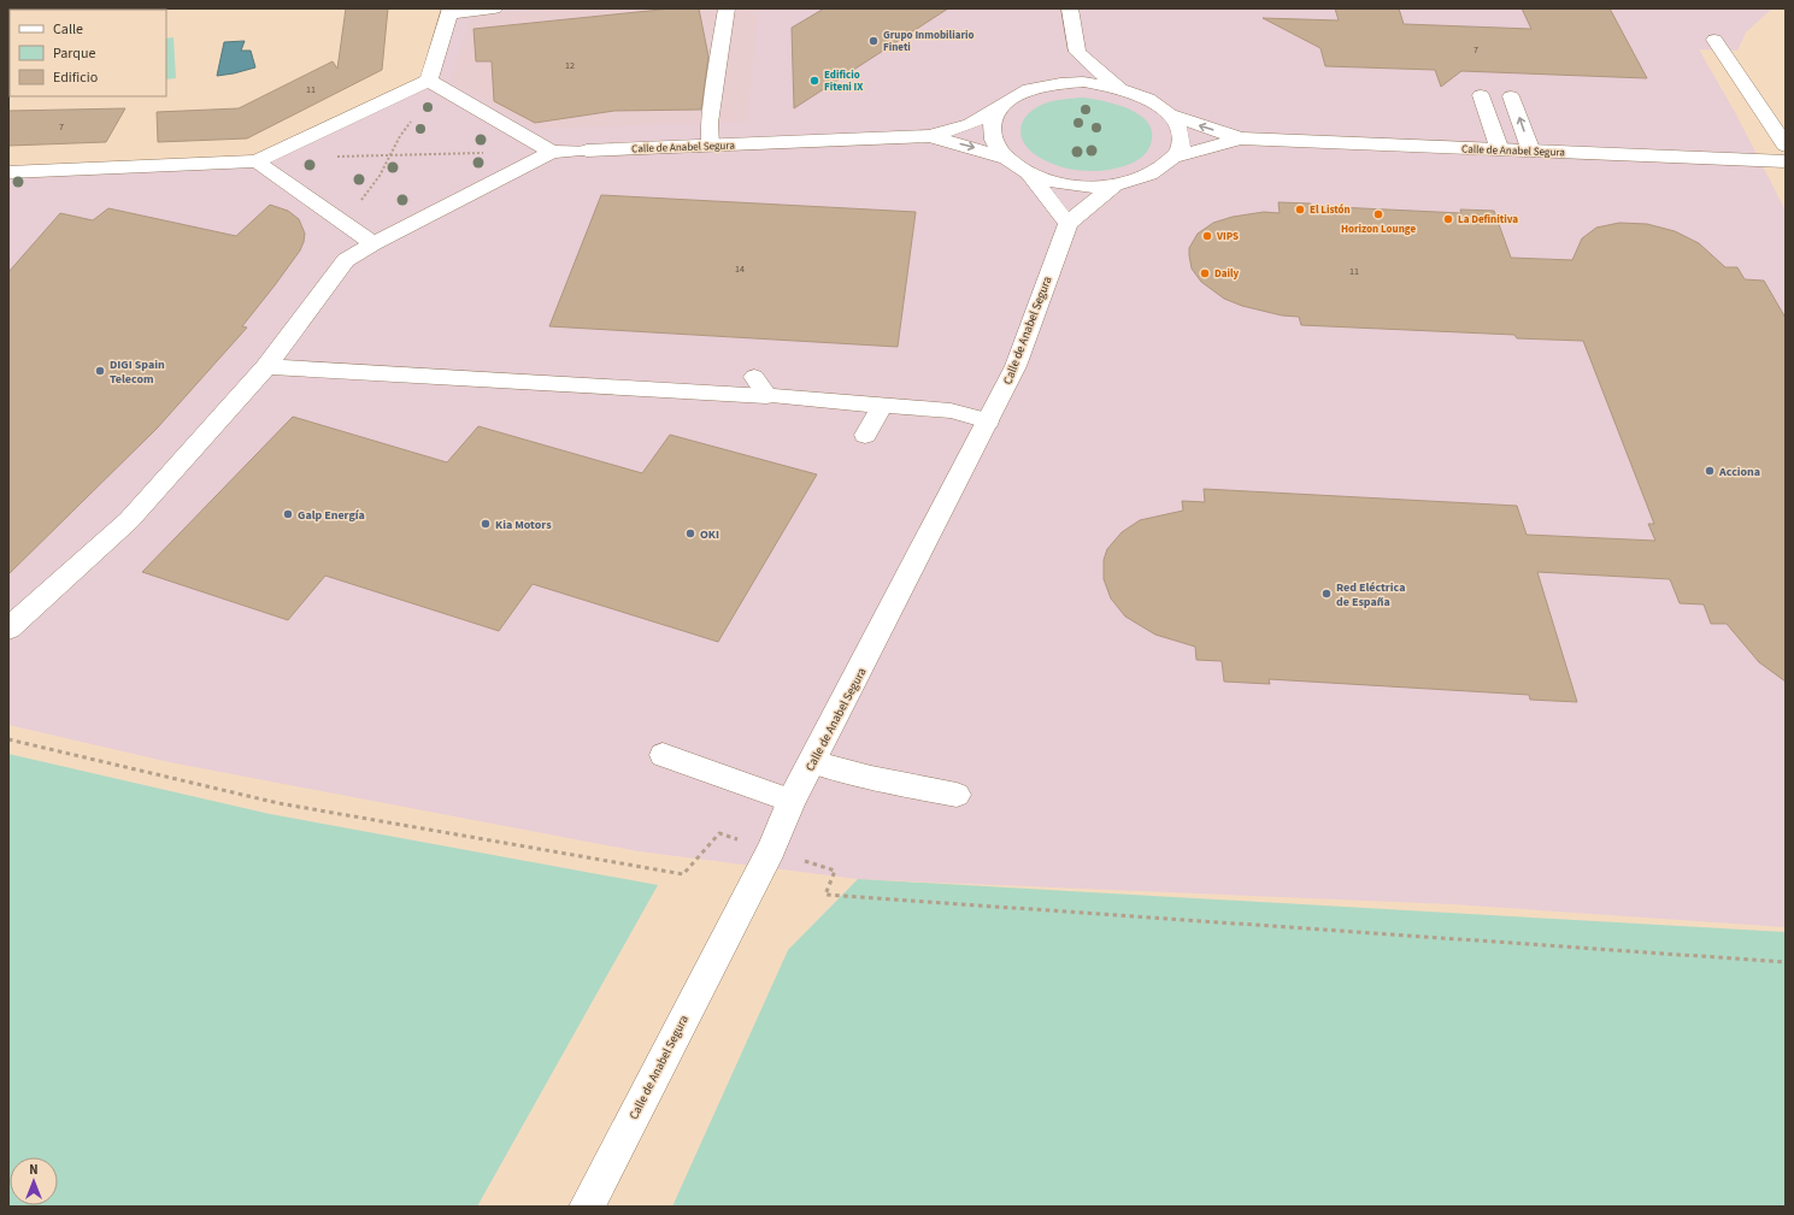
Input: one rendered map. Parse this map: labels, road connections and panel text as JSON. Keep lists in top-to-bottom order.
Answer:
{
  "streets": {
    "street": ["Calle de Anabel Segura"]
  },
  "places": [
    "Grupo Inmobiliario Fineti",
    "Edificio Fiteni IX",
    "El Listón",
    "Horizon Lounge",
    "La Definitiva",
    "VIPS",
    "Daily",
    "DIGI Spain Telecom",
    "Acciona",
    "Galp Energía",
    "Kia Motors",
    "OKI",
    "Red Eléctrica de España"
  ],
  "house_numbers": [
    "7",
    "12",
    "11",
    "7",
    "14",
    "11"
  ],
  "legend": ["Calle", "Parque", "Edificio"],
  "north": "top"
}
